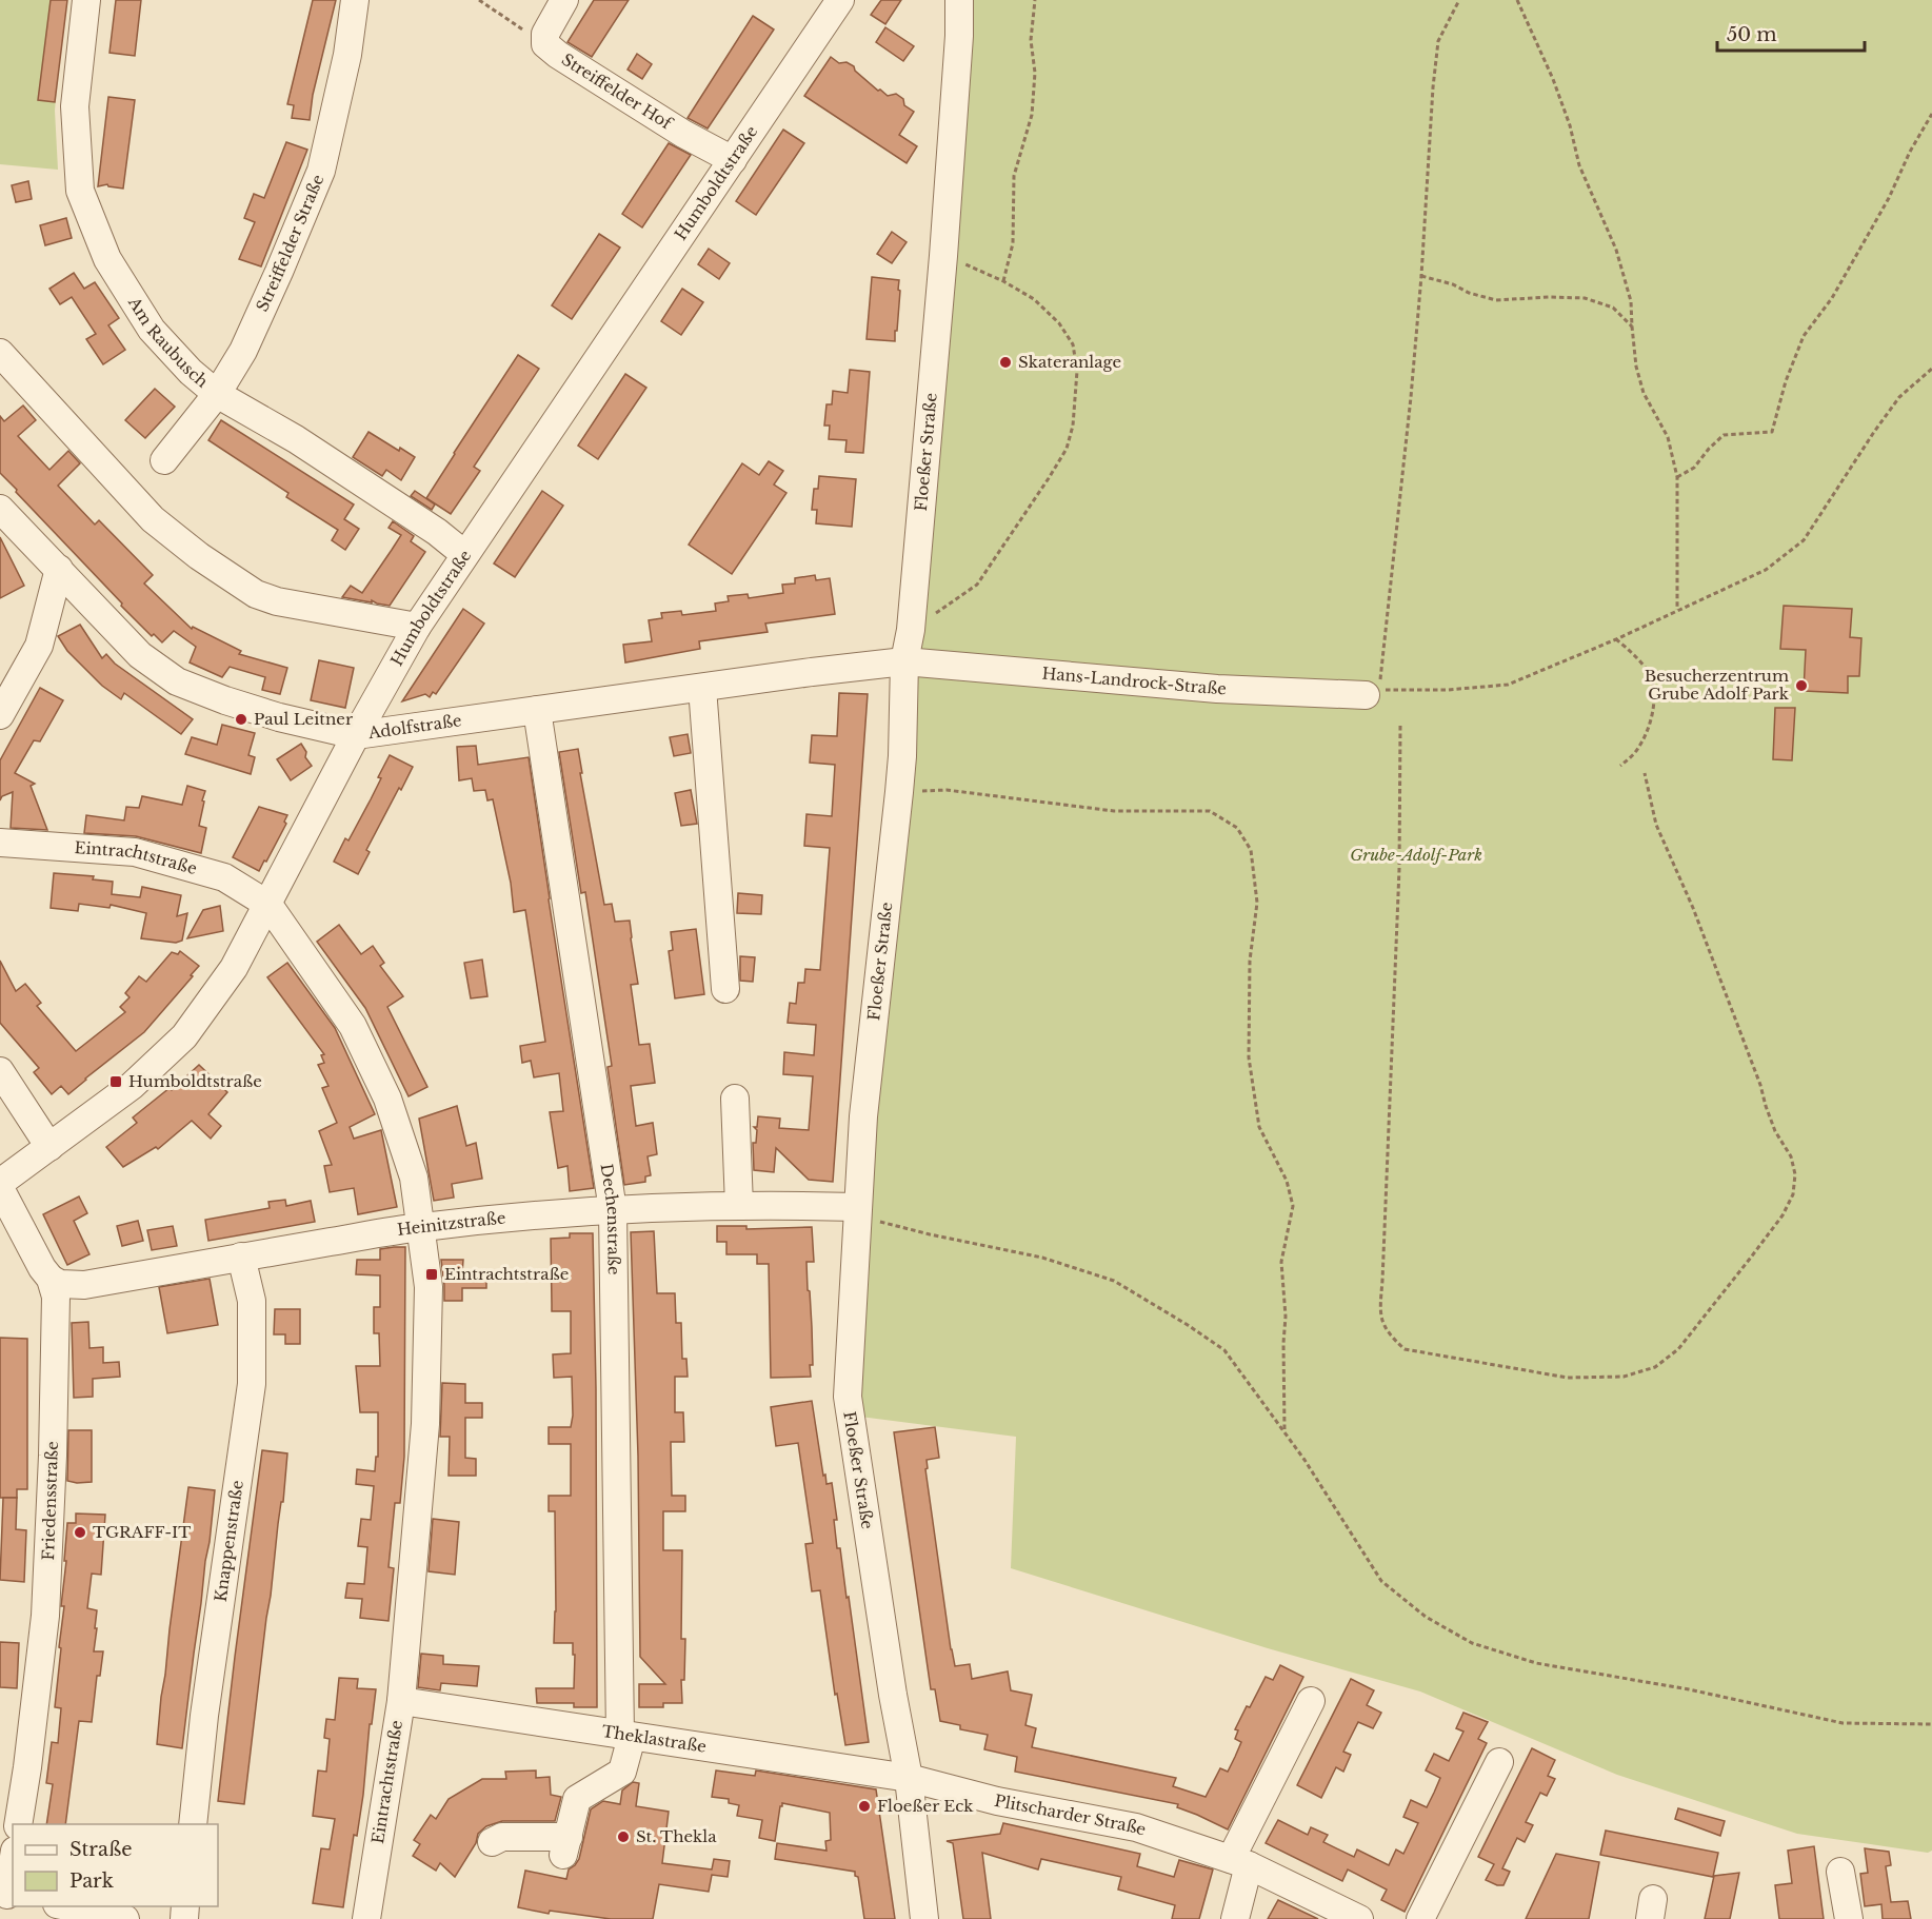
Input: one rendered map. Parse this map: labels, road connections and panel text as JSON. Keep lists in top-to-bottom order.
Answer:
{
  "streets": {
    "street": [
      "Streiffelder Hof",
      "Humboldtstraße",
      "Streiffelder Straße",
      "Am Raubusch",
      "Floeßer Straße",
      "Hans-Landrock-Straße",
      "Adolfstraße",
      "Eintrachtstraße",
      "Dechenstraße",
      "Heinitzstraße",
      "Friedensstraße",
      "Knappenstraße",
      "Theklastraße",
      "Plitscharder Straße"
    ]
  },
  "crossings": [
    ["Streiffelder Hof", "Humboldtstraße"],
    ["Humboldtstraße", "Am Raubusch"],
    ["Humboldtstraße", "Adolfstraße"],
    ["Humboldtstraße", "Eintrachtstraße"],
    ["Streiffelder Straße", "Am Raubusch"],
    ["Floeßer Straße", "Hans-Landrock-Straße"],
    ["Floeßer Straße", "Adolfstraße"],
    ["Floeßer Straße", "Heinitzstraße"],
    ["Floeßer Straße", "Theklastraße"],
    ["Floeßer Straße", "Plitscharder Straße"],
    ["Hans-Landrock-Straße", "Adolfstraße"],
    ["Adolfstraße", "Dechenstraße"],
    ["Eintrachtstraße", "Heinitzstraße"],
    ["Eintrachtstraße", "Theklastraße"],
    ["Dechenstraße", "Heinitzstraße"],
    ["Dechenstraße", "Theklastraße"],
    ["Heinitzstraße", "Friedensstraße"],
    ["Heinitzstraße", "Knappenstraße"],
    ["Theklastraße", "Plitscharder Straße"]
  ],
  "parks": ["Grube-Adolf-Park"],
  "places": {
    "other": [
      "Skateranlage",
      "Besucherzentrum Grube Adolf Park",
      "Paul Leitner",
      "TGRAFF-IT",
      "Floeßer Eck",
      "St. Thekla"
    ],
    "transit": ["Humboldtstraße", "Eintrachtstraße"]
  },
  "legend": ["Straße", "Park"],
  "scale_bar": "50 m"
}
